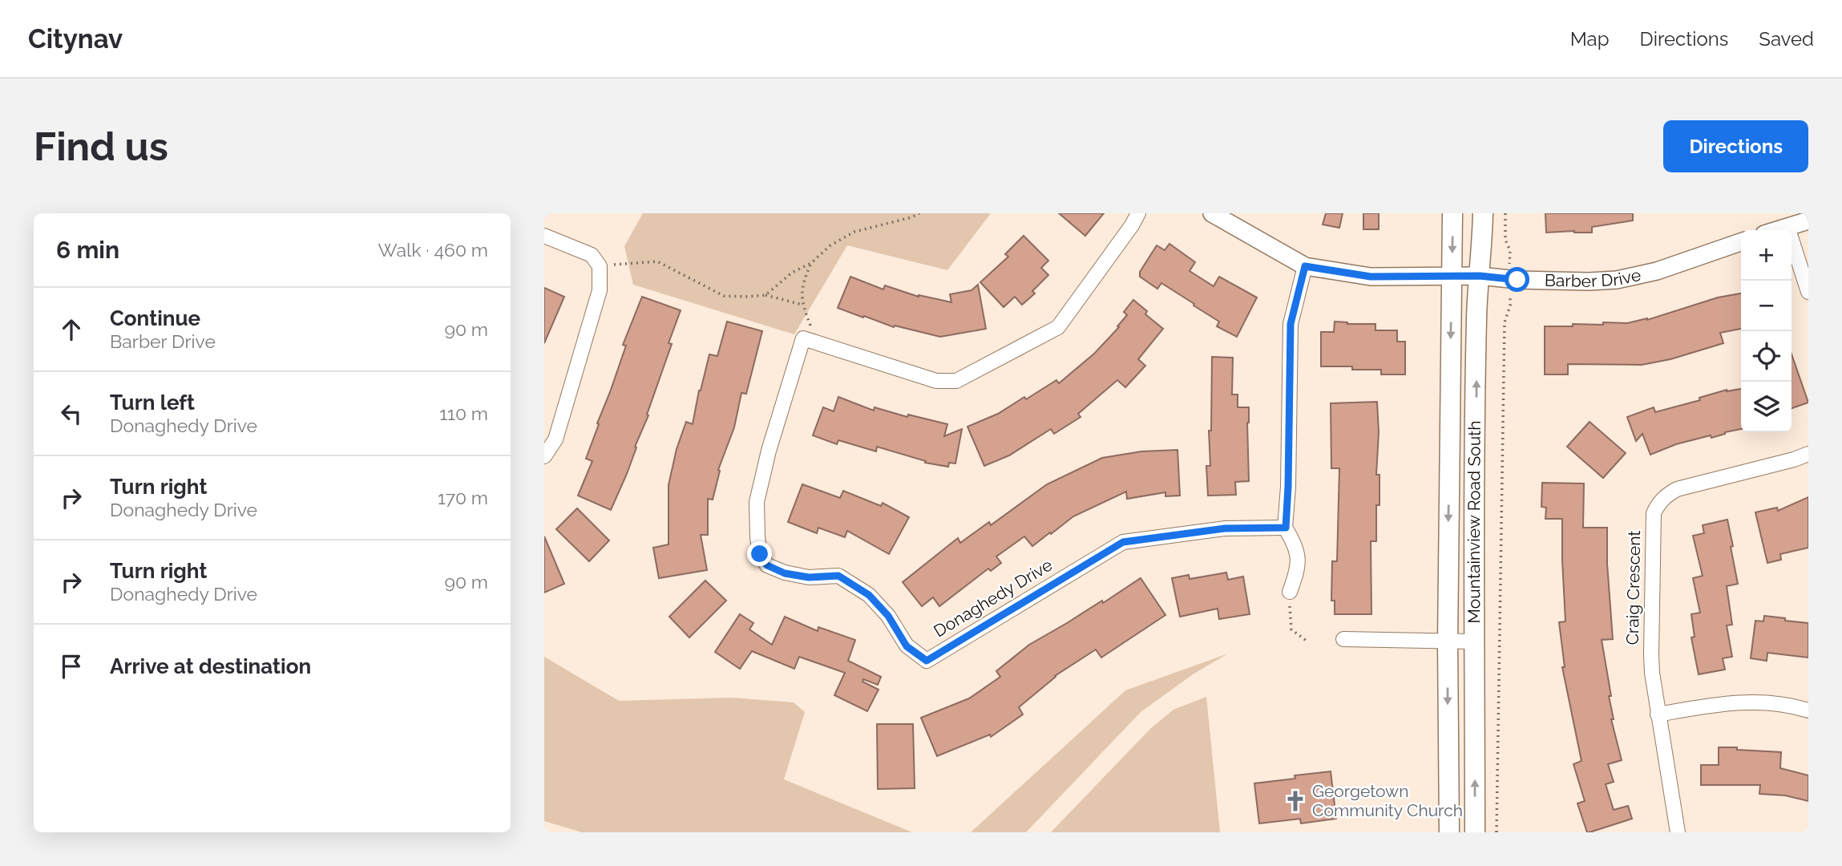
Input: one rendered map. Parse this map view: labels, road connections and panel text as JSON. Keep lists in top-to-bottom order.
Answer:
{
  "streets": {
    "main road": ["Mountainview Road South"],
    "street": ["Barber Drive", "Craig Crescent", "Donaghedy Drive"]
  },
  "crossings": [
    ["Barber Drive", "Mountainview Road South"]
  ],
  "places": {
    "church": ["Georgetown Community Church"]
  },
  "page": {
    "header": "Citynav",
    "nav": ["Map", "Directions", "Saved"],
    "buttons": "Directions",
    "title": "Find us",
    "heading": ["6 min", "Walk · 460 m"],
    "map_buttons": ["+", "−"],
    "list": [
      ["Continue", "Barber Drive", "90 m"],
      ["Turn left", "Donaghedy Drive", "110 m"],
      ["Turn right", "Donaghedy Drive", "170 m"],
      ["Turn right", "Donaghedy Drive", "90 m"],
      "Arrive at destination"
    ]
  }
}
